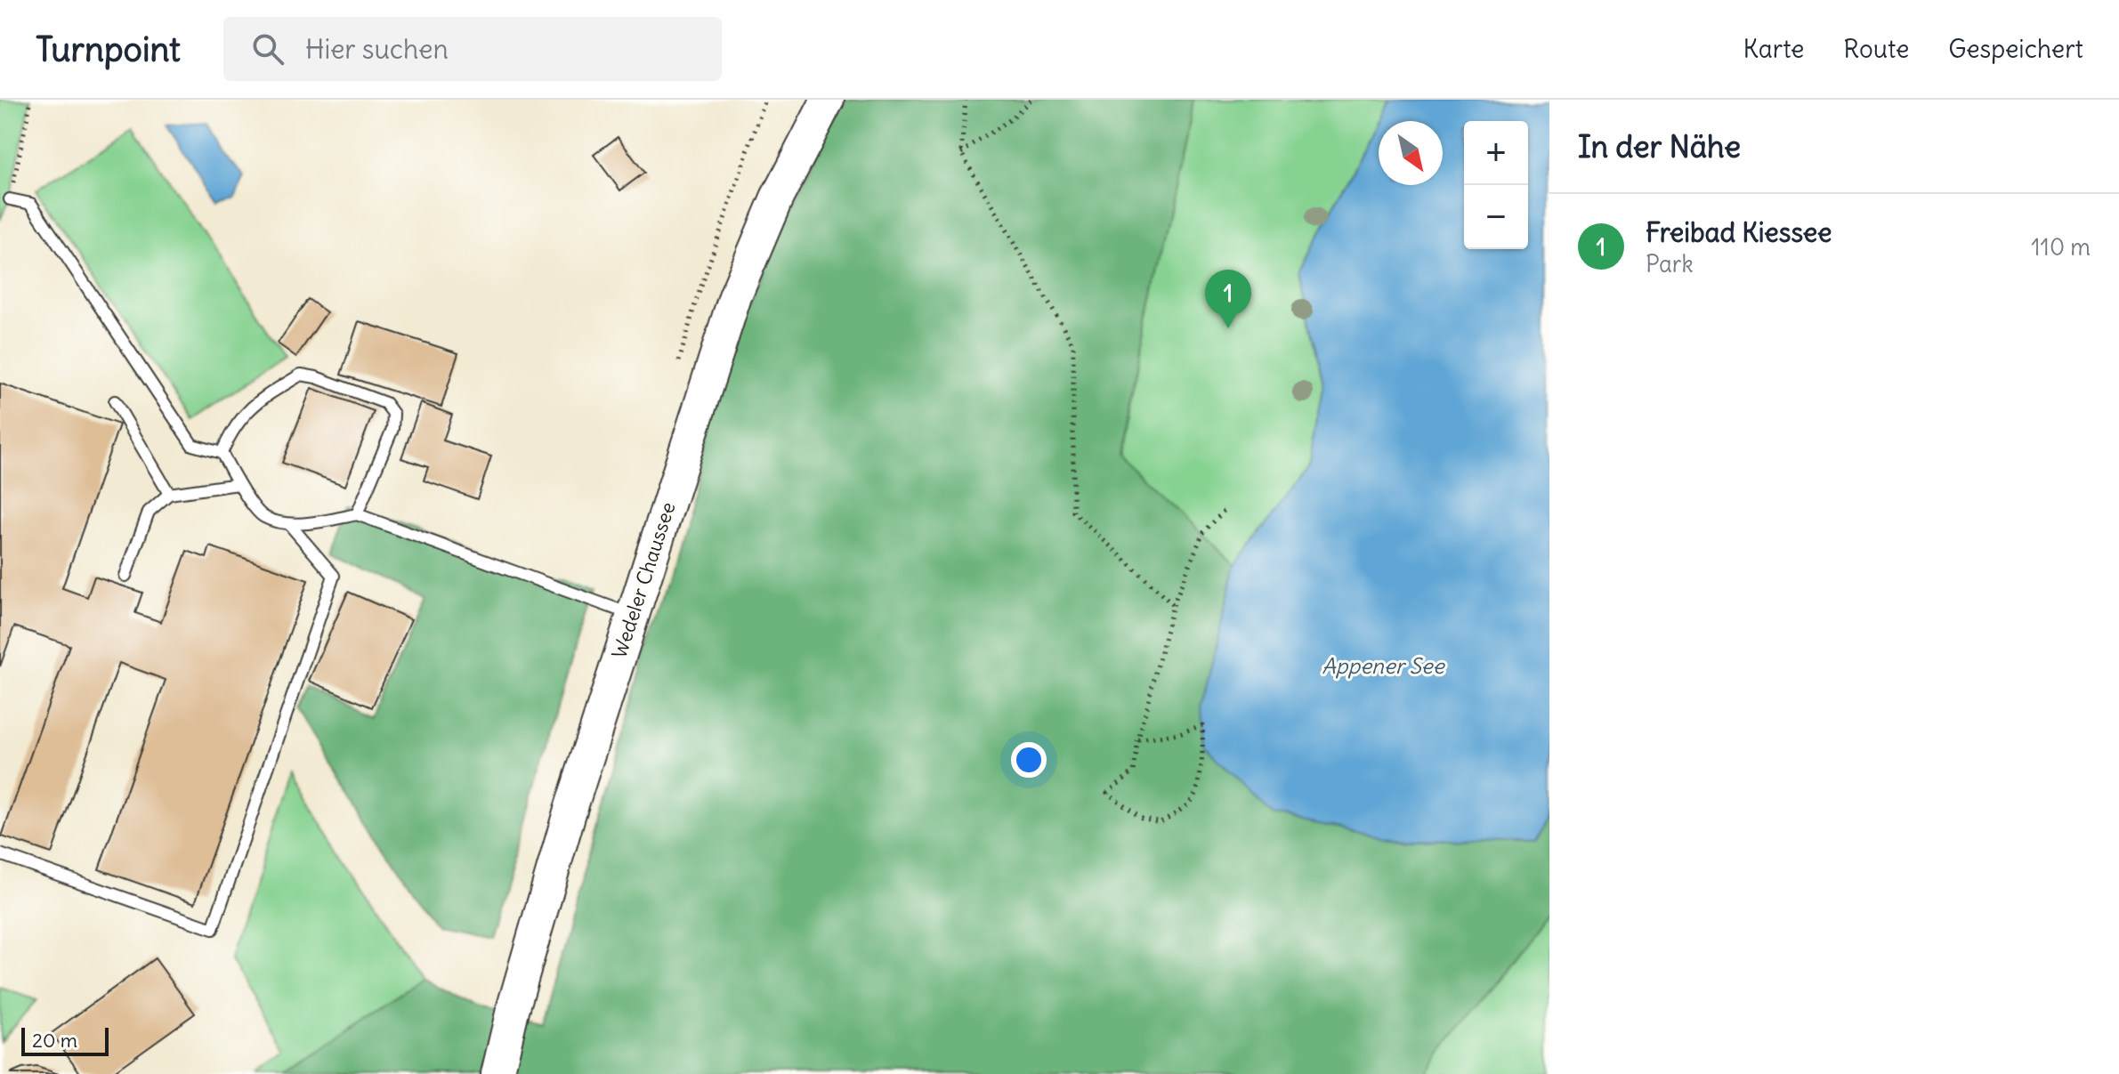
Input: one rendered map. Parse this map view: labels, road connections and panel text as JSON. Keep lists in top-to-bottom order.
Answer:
{
  "streets": {
    "main road": ["Wedeler Chaussee"]
  },
  "water": ["Appener See"],
  "scale_bar": "20 m",
  "north": "bottom right",
  "page": {
    "header": "Turnpoint",
    "search": "Hier suchen",
    "nav": ["Karte", "Route", "Gespeichert"],
    "heading": "In der Nähe",
    "map_buttons": ["+", "−"],
    "list": [
      {
        "mark": "1",
        "name": "Freibad Kiessee",
        "note": "Park",
        "value": "110 m"
      }
    ],
    "pins": "1",
    "scale": "20 m"
  }
}
